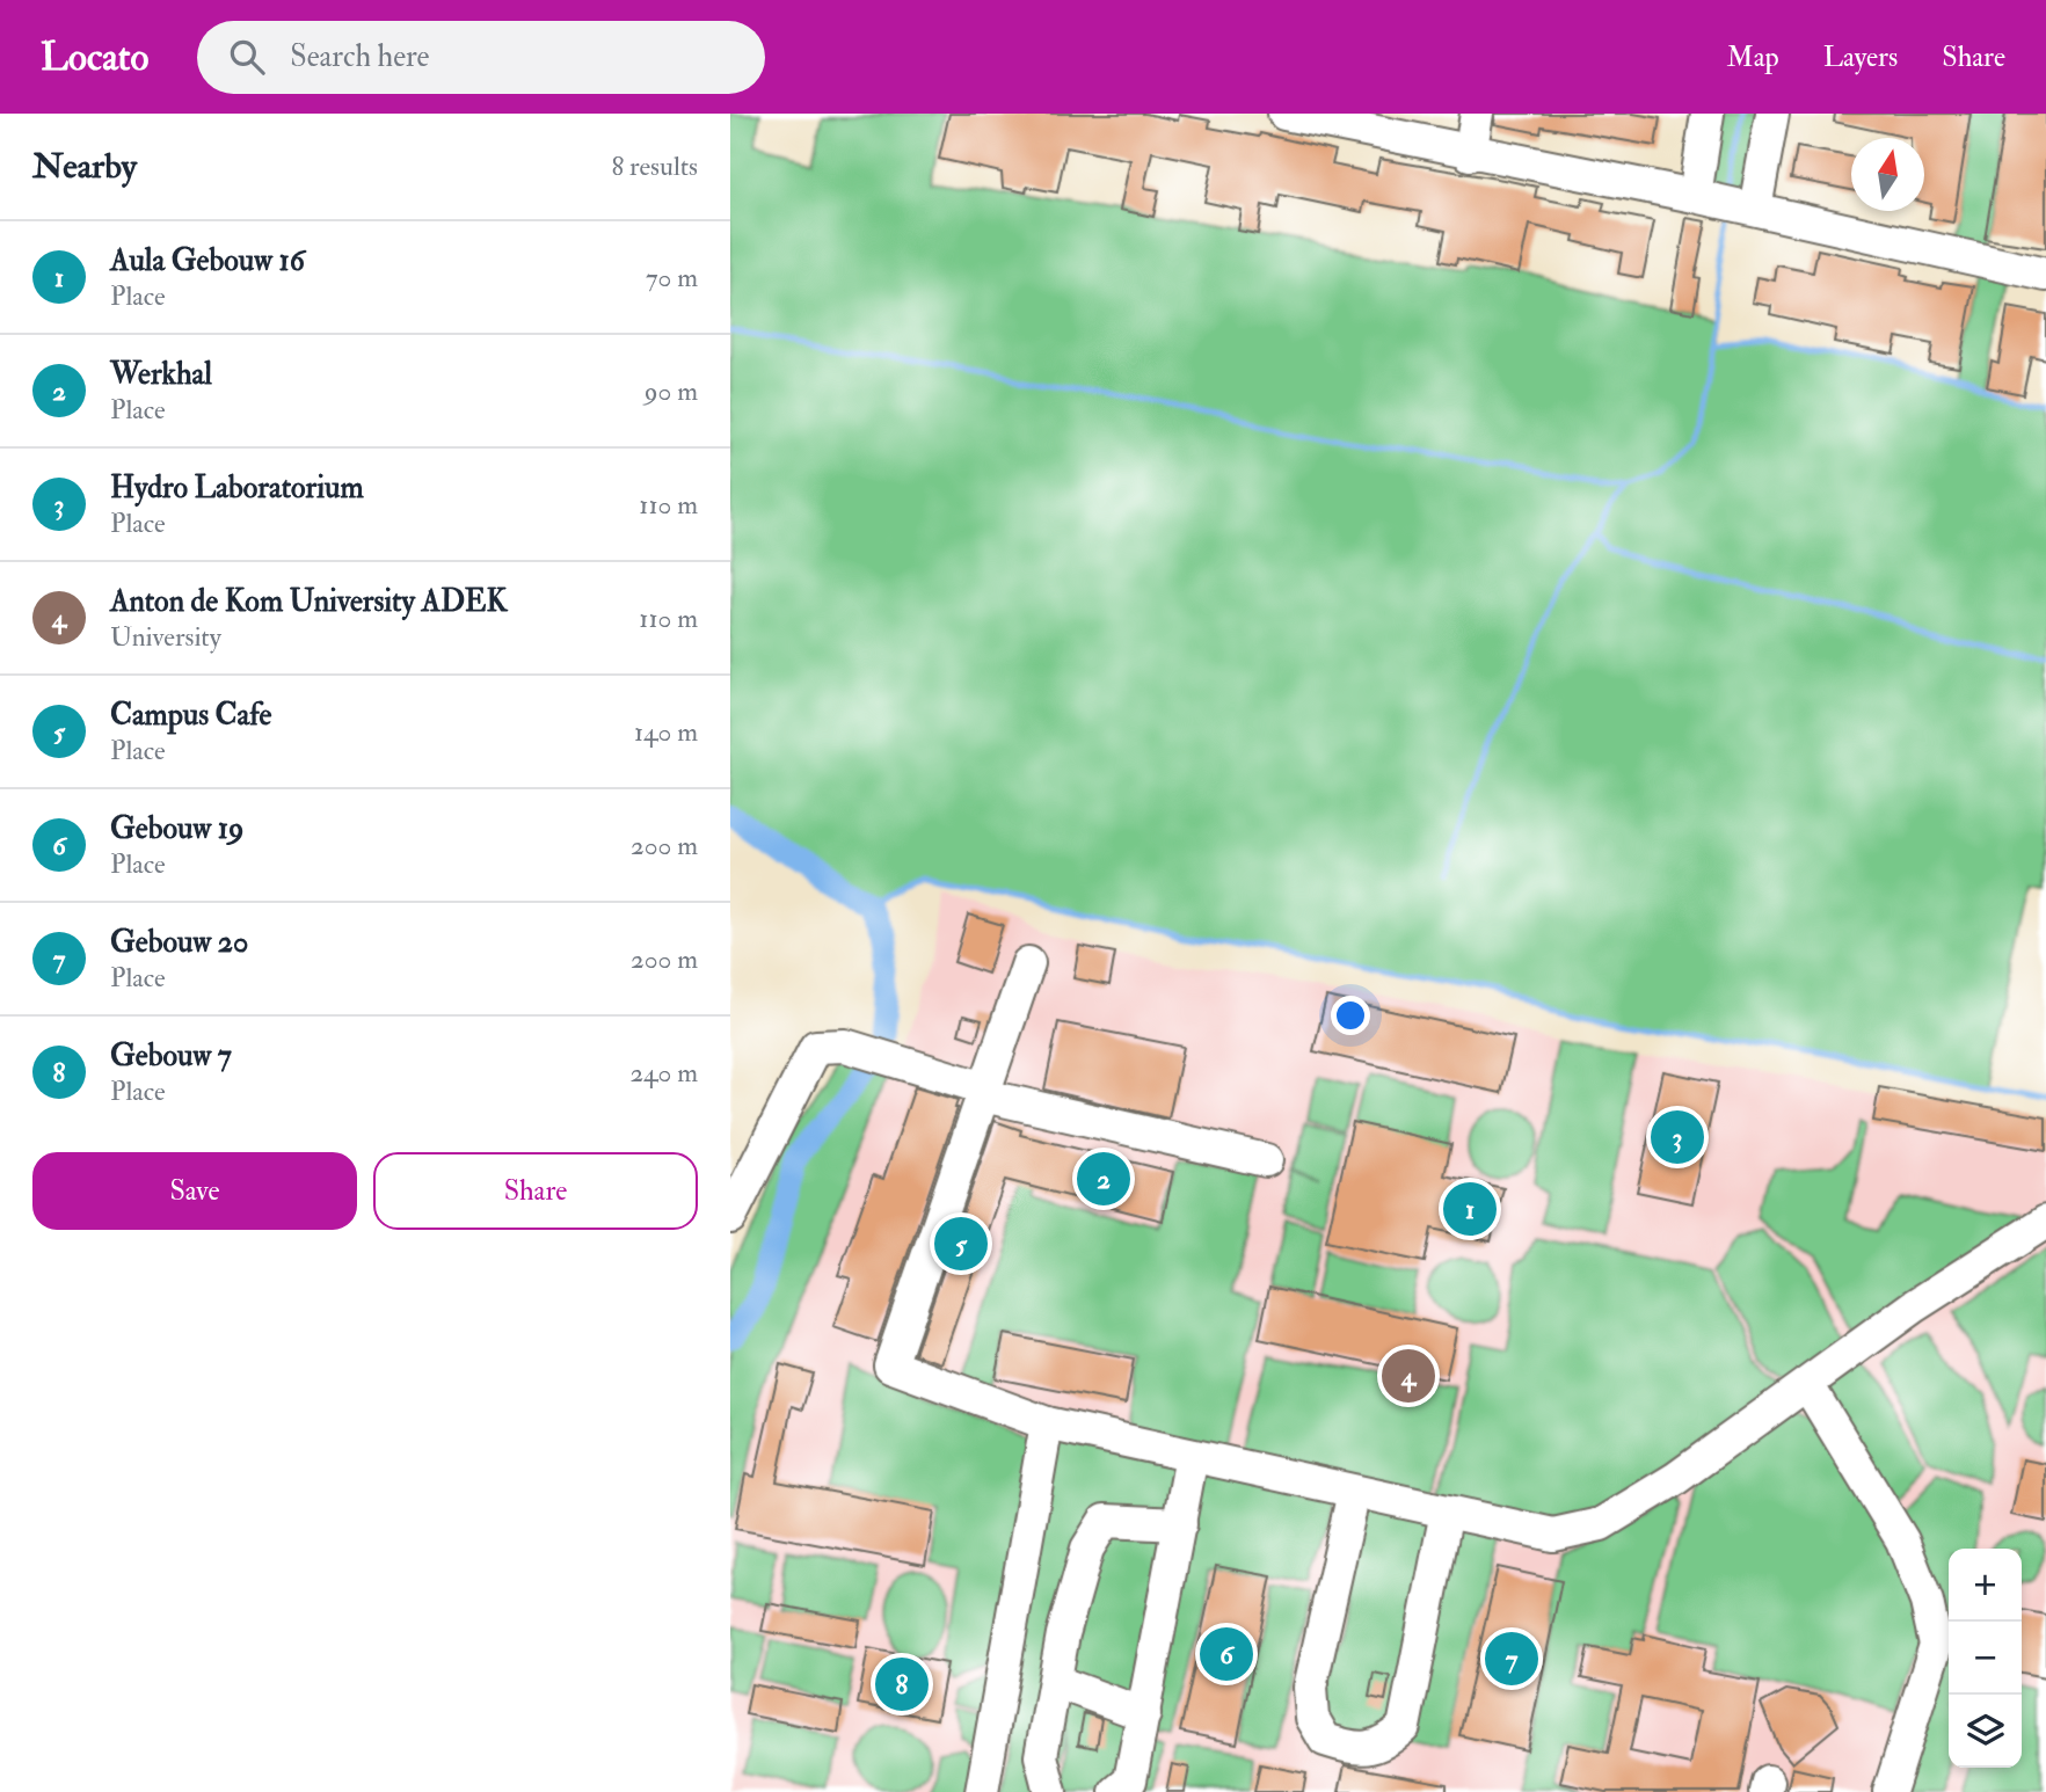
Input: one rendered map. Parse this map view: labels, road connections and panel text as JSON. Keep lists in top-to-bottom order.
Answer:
{
  "north": "top",
  "page": {
    "header": "Locato",
    "search": "Search here",
    "nav": ["Map", "Layers", "Share"],
    "heading": ["Nearby", "8 results"],
    "list": [
      {
        "mark": "1",
        "name": "Aula Gebouw 16",
        "note": "Place",
        "value": "70 m"
      },
      {
        "mark": "2",
        "name": "Werkhal",
        "note": "Place",
        "value": "90 m"
      },
      {
        "mark": "3",
        "name": "Hydro Laboratorium",
        "note": "Place",
        "value": "110 m"
      },
      {
        "mark": "4",
        "name": "Anton de Kom University ADEK",
        "note": "University",
        "value": "110 m"
      },
      {
        "mark": "5",
        "name": "Campus Cafe",
        "note": "Place",
        "value": "140 m"
      },
      {
        "mark": "6",
        "name": "Gebouw 19",
        "note": "Place",
        "value": "200 m"
      },
      {
        "mark": "7",
        "name": "Gebouw 20",
        "note": "Place",
        "value": "200 m"
      },
      {
        "mark": "8",
        "name": "Gebouw 7",
        "note": "Place",
        "value": "240 m"
      }
    ],
    "pins": [
      "3",
      "2",
      "1",
      "5",
      "4",
      "6",
      "7",
      "8"
    ],
    "buttons": ["Save", "Share"],
    "map_buttons": ["+", "−"]
  }
}
